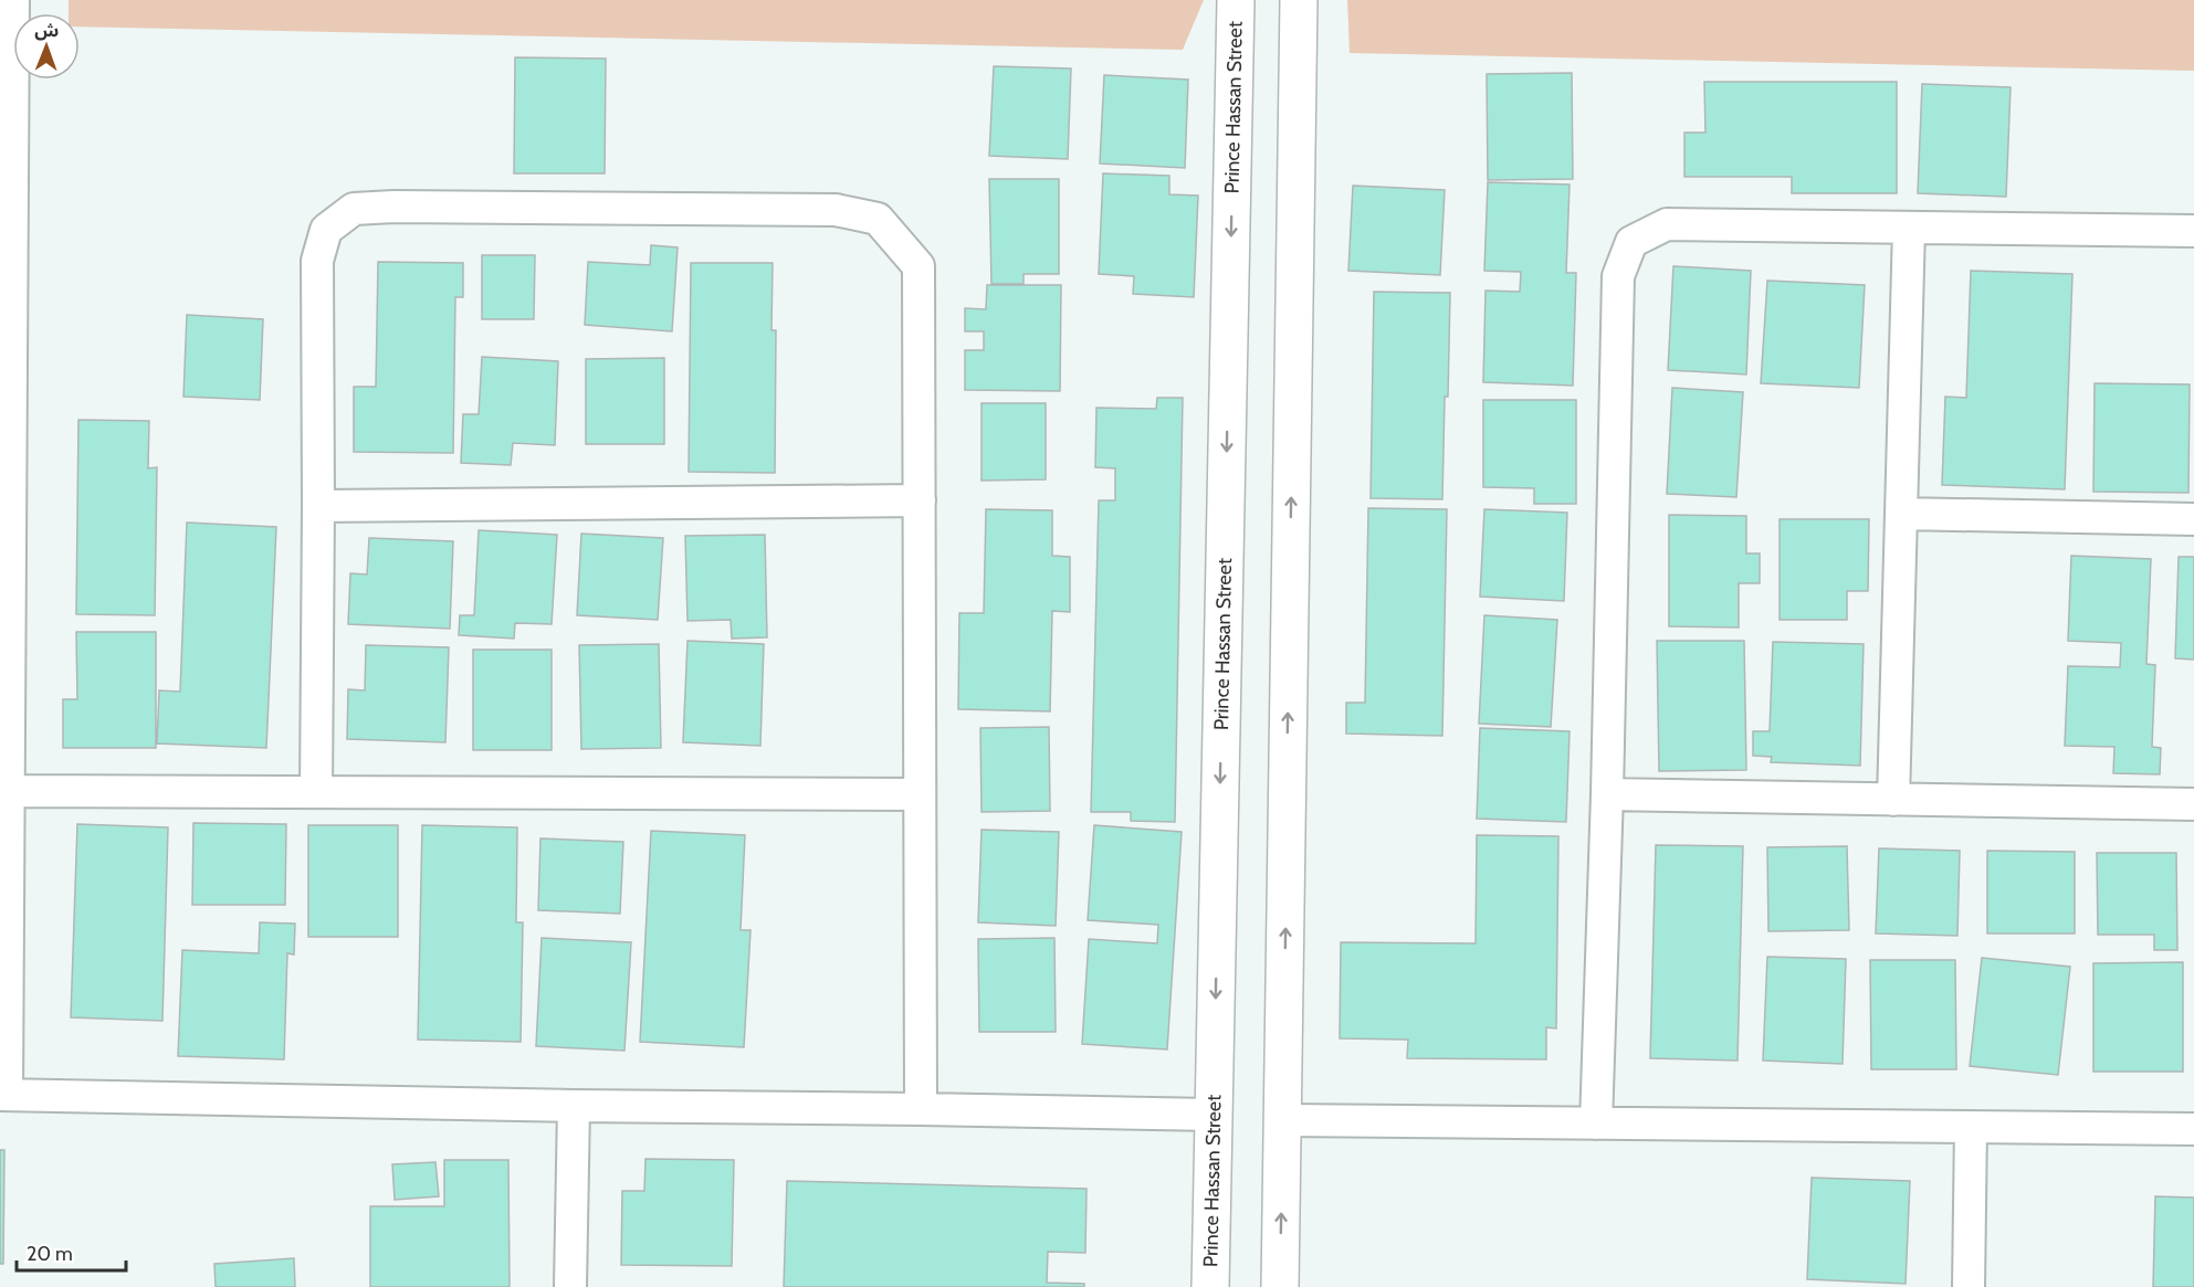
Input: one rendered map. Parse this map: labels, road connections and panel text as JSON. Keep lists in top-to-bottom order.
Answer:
{
  "streets": {
    "main road": ["Prince Hassan Street"]
  },
  "scale_bar": "20 m",
  "north": "top"
}
